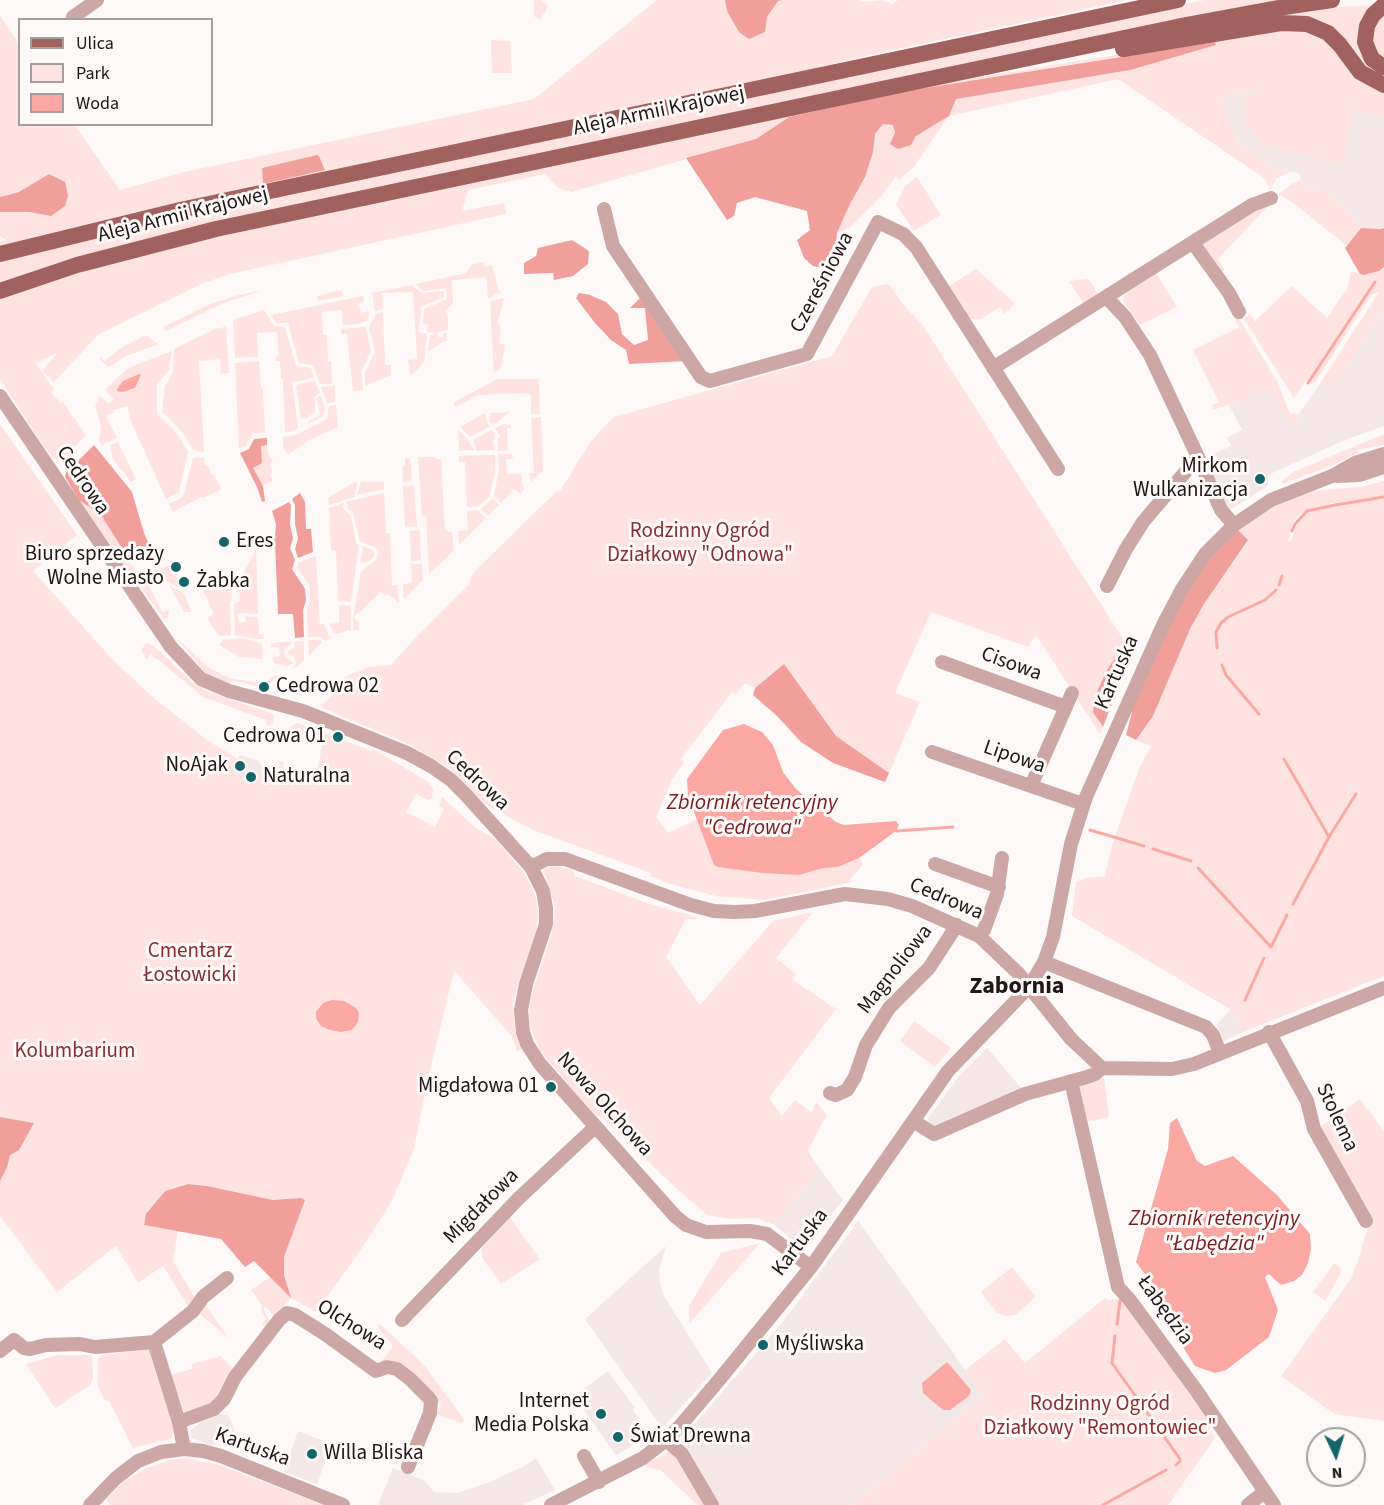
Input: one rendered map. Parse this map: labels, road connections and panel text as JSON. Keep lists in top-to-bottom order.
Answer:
{
  "streets": {
    "main road": ["Aleja Armii Krajowej"],
    "street": [
      "Czereśniowa",
      "Cedrowa",
      "Cisowa",
      "Kartuska",
      "Lipowa",
      "Magnoliowa",
      "Nowa Olchowa",
      "Stolema",
      "Migdałowa",
      "Łabędzia",
      "Olchowa"
    ]
  },
  "crossings": [
    ["Cedrowa", "Kartuska"],
    ["Cedrowa", "Magnoliowa"],
    ["Cedrowa", "Nowa Olchowa"],
    ["Kartuska", "Lipowa"],
    ["Kartuska", "Nowa Olchowa"],
    ["Nowa Olchowa", "Migdałowa"]
  ],
  "districts": ["Zabornia"],
  "water": ["Zbiornik retencyjny \"Cedrowa\"", "Zbiornik retencyjny \"Łabędzia\""],
  "parks": [
    "Rodzinny Ogród Działkowy \"Odnowa\"",
    "Cmentarz Łostowicki",
    "Kolumbarium",
    "Rodzinny Ogród Działkowy \"Remontowiec\""
  ],
  "places": [
    "Mirkom Wulkanizacja",
    "Eres",
    "Biuro sprzedaży Wolne Miasto",
    "Żabka",
    "Cedrowa 02",
    "Cedrowa 01",
    "NoAjak",
    "Naturalna",
    "Migdałowa 01",
    "Myśliwska",
    "Internet Media Polska",
    "Świat Drewna",
    "Willa Bliska"
  ],
  "legend": ["Ulica", "Park", "Woda"],
  "north": "bottom"
}
